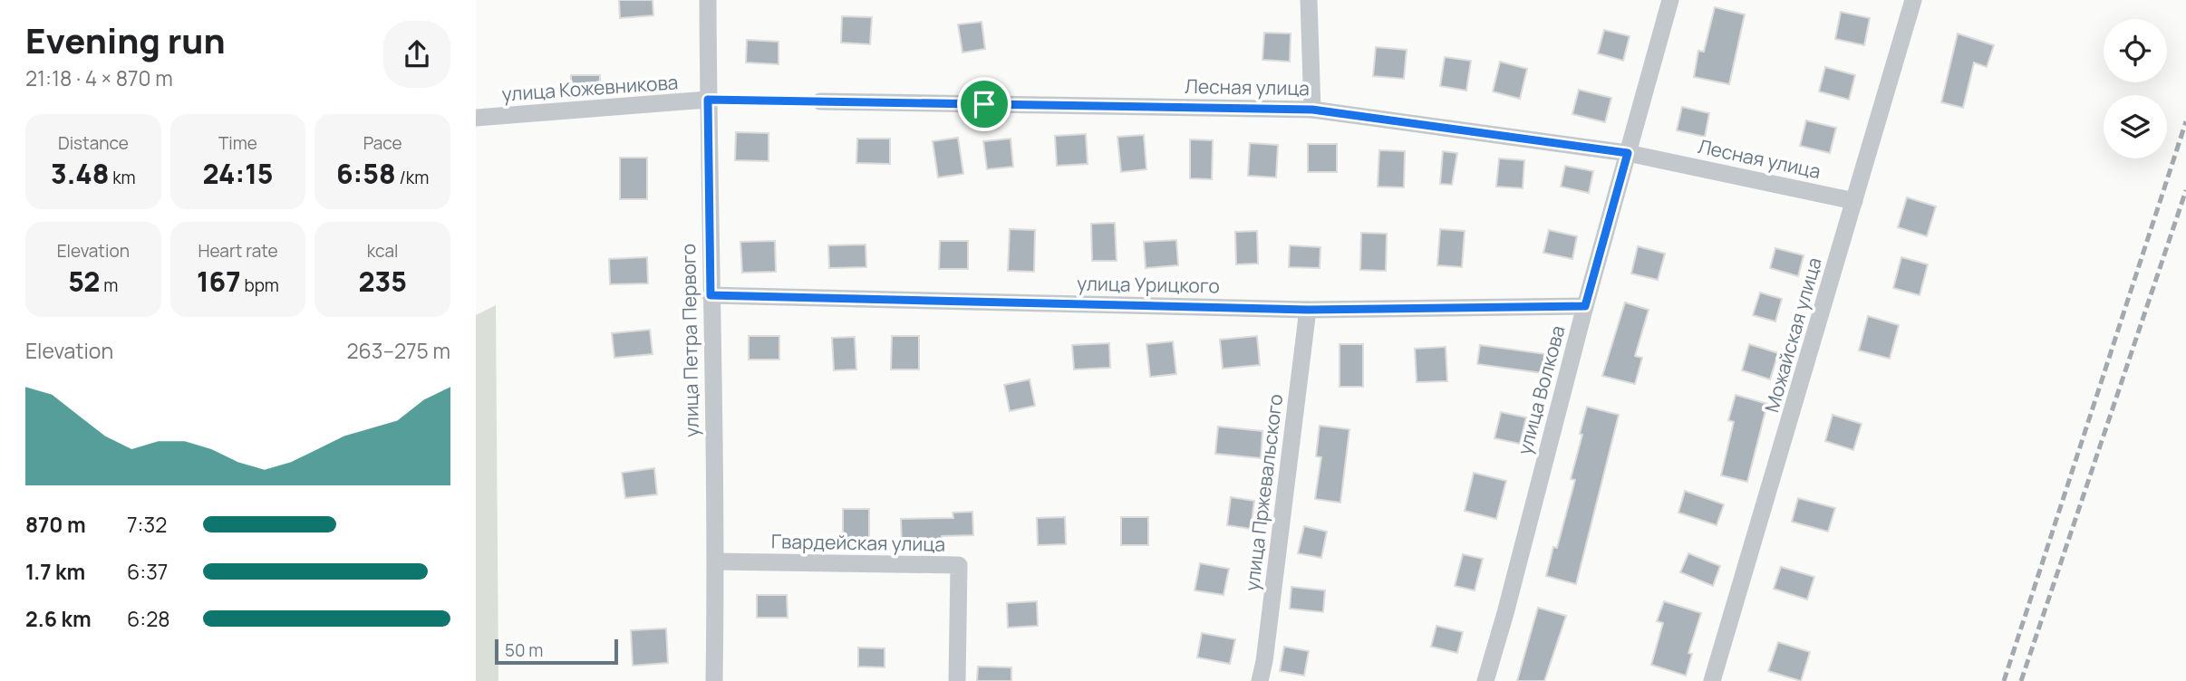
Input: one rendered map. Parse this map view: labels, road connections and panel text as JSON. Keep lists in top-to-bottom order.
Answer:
{
  "streets": {
    "street": [
      "Лесная улица",
      "улица Кожевникова",
      "улица Урицкого",
      "Можайская улица",
      "улица Петра Первого",
      "улица Волкова",
      "улица Пржевальского",
      "Гвардейская улица"
    ]
  },
  "crossings": [
    ["Лесная улица", "Можайская улица"],
    ["Лесная улица", "улица Волкова"],
    ["улица Кожевникова", "улица Петра Первого"],
    ["улица Урицкого", "улица Петра Первого"],
    ["улица Урицкого", "улица Волкова"],
    ["улица Урицкого", "улица Пржевальского"],
    ["улица Петра Первого", "Гвардейская улица"]
  ],
  "scale_bar": "50 m",
  "page": {
    "heading": ["Evening run", "21:18 · 4 × 870 m"],
    "stats": [
      ["Distance", "3.48 km"],
      ["Time", "24:15"],
      ["Pace", "6:58 /km"],
      ["Elevation", "52 m"],
      ["Heart rate", "167 bpm"],
      ["kcal", "235"]
    ],
    "chart": ["Elevation", "263–275 m"],
    "list": [
      {
        "name": "870 m",
        "note": "7:32"
      },
      {
        "name": "1.7 km",
        "note": "6:37"
      },
      {
        "name": "2.6 km",
        "note": "6:28"
      }
    ],
    "scale": "50 m"
  }
}
